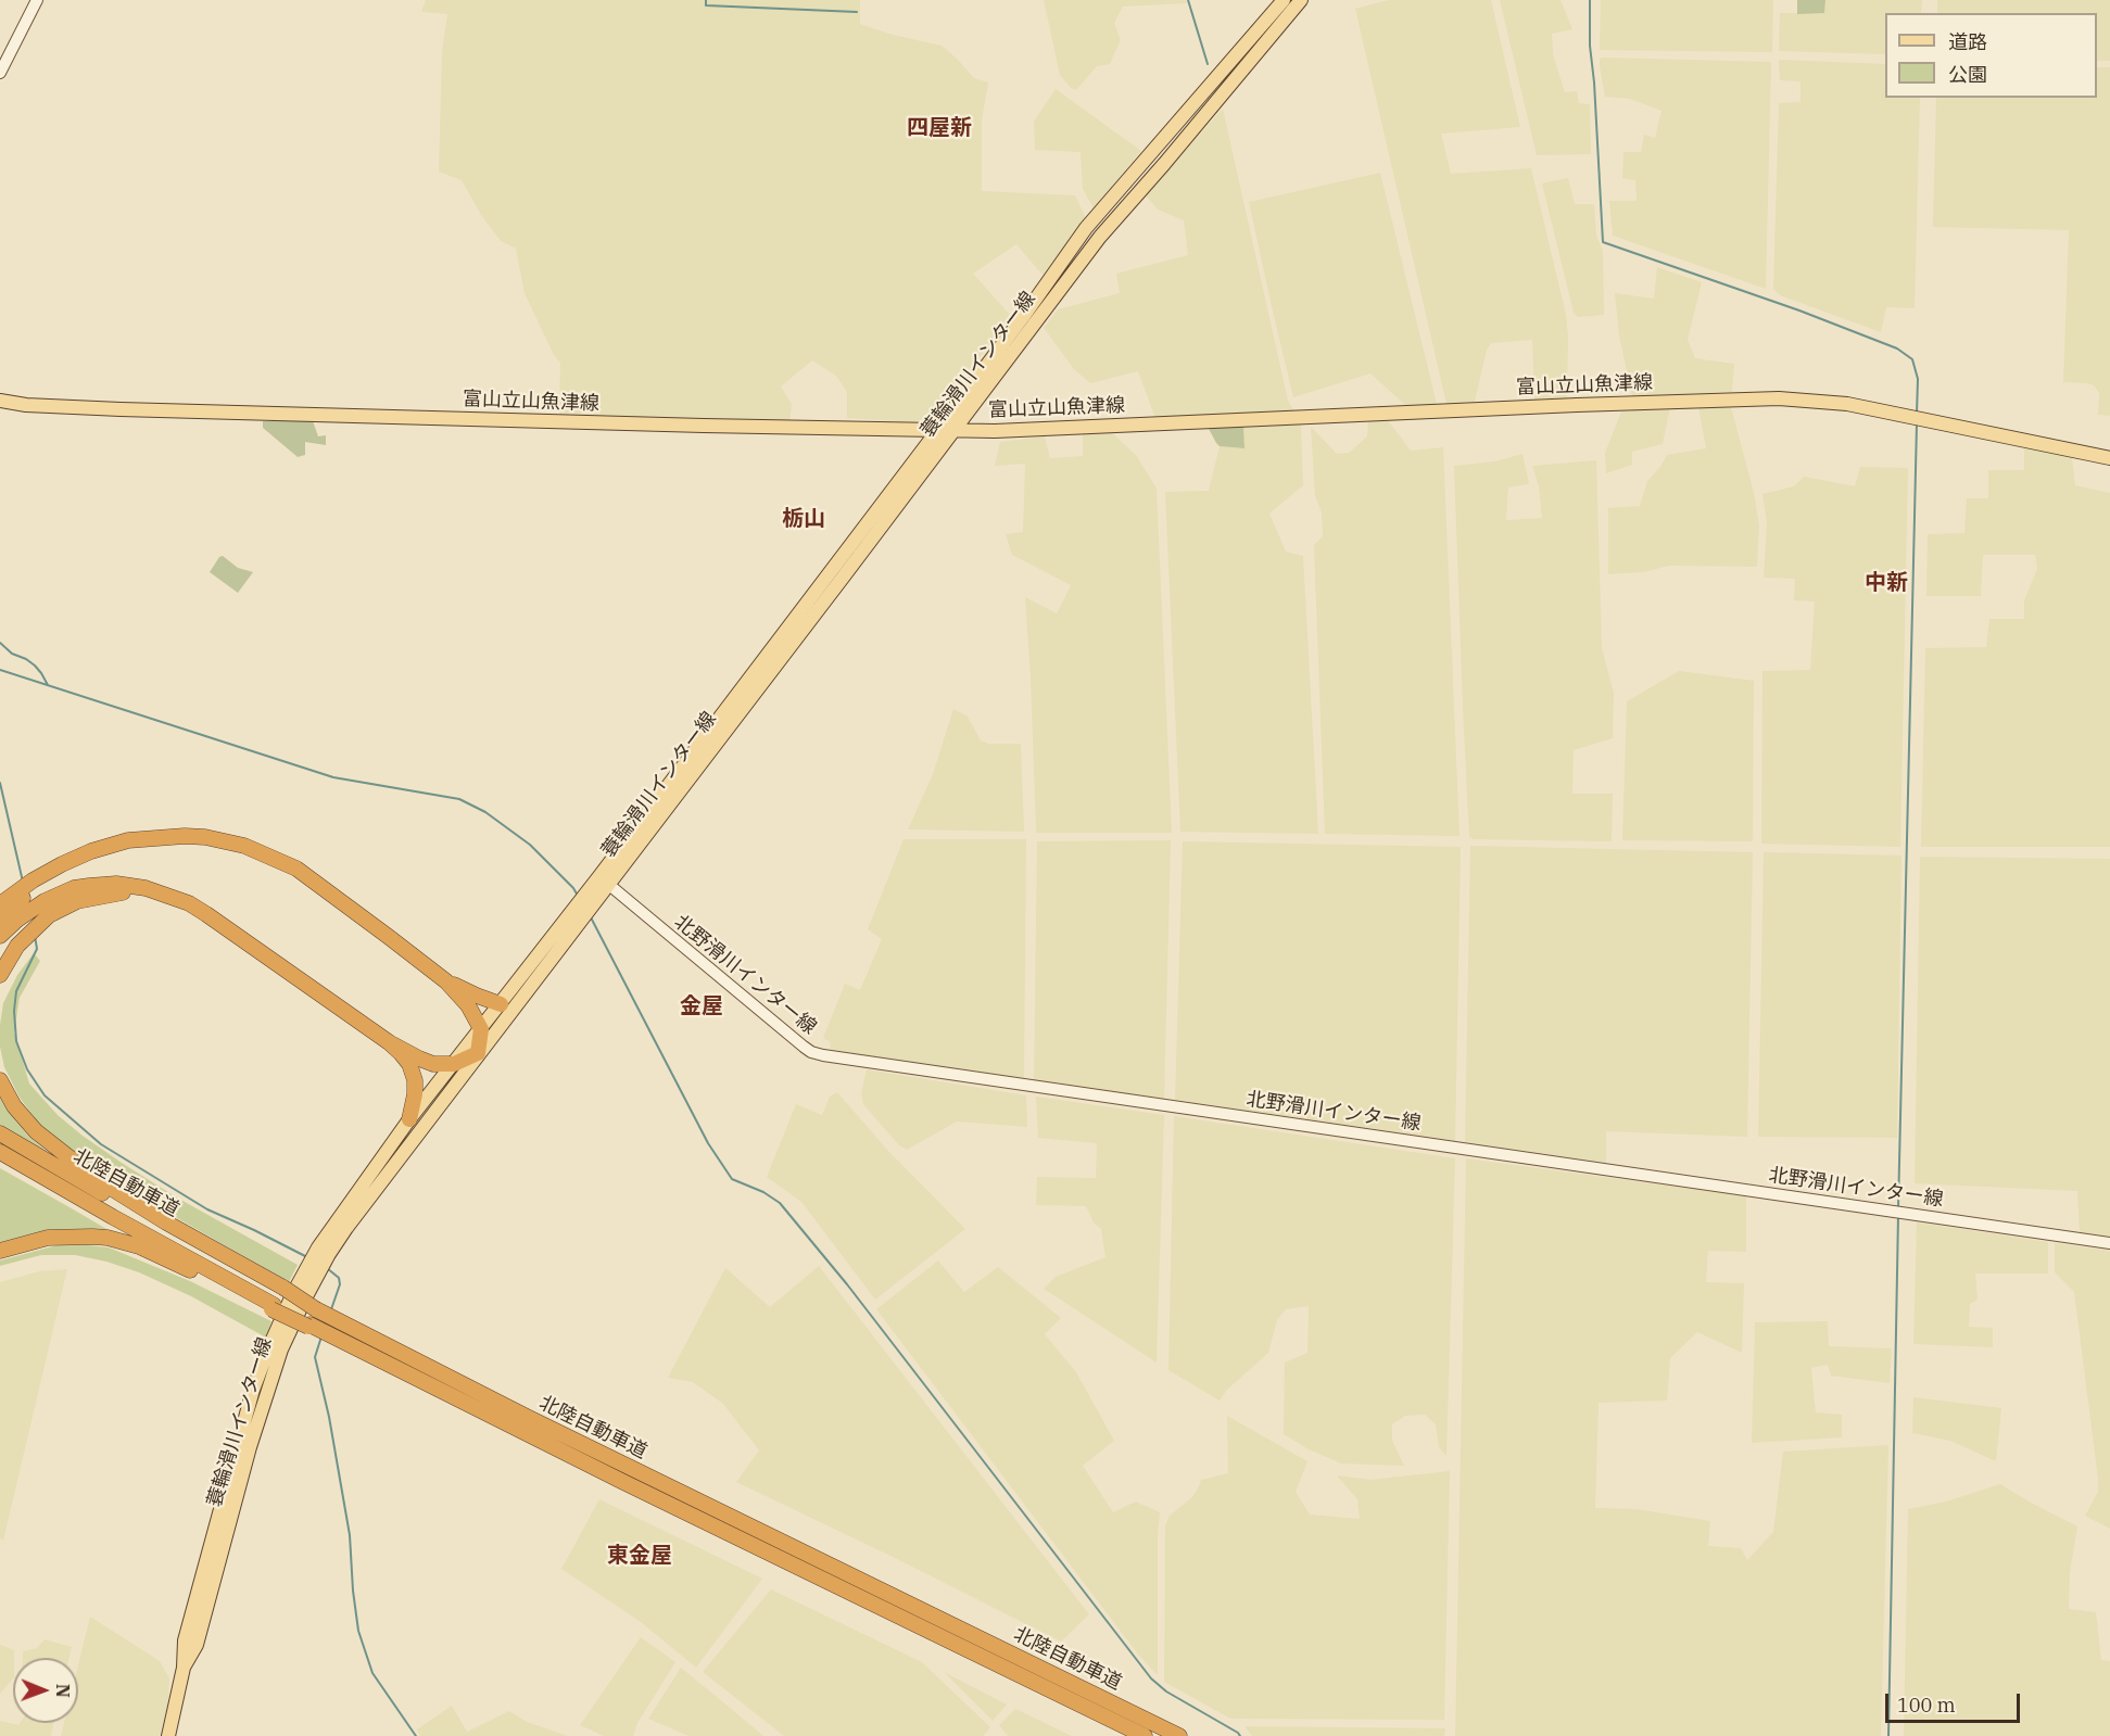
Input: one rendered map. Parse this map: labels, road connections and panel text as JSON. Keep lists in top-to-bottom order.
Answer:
{
  "streets": {
    "highway": ["北陸自動車道"],
    "main road": ["蓑輪滑川インター線", "富山立山魚津線", "北野滑川インター線"]
  },
  "crossings": [
    ["蓑輪滑川インター線", "富山立山魚津線"],
    ["蓑輪滑川インター線", "北野滑川インター線"]
  ],
  "districts": [
    "四屋新",
    "栃山",
    "中新",
    "金屋",
    "東金屋"
  ],
  "legend": ["道路", "公園"],
  "scale_bar": "100 m",
  "north": "right"
}
